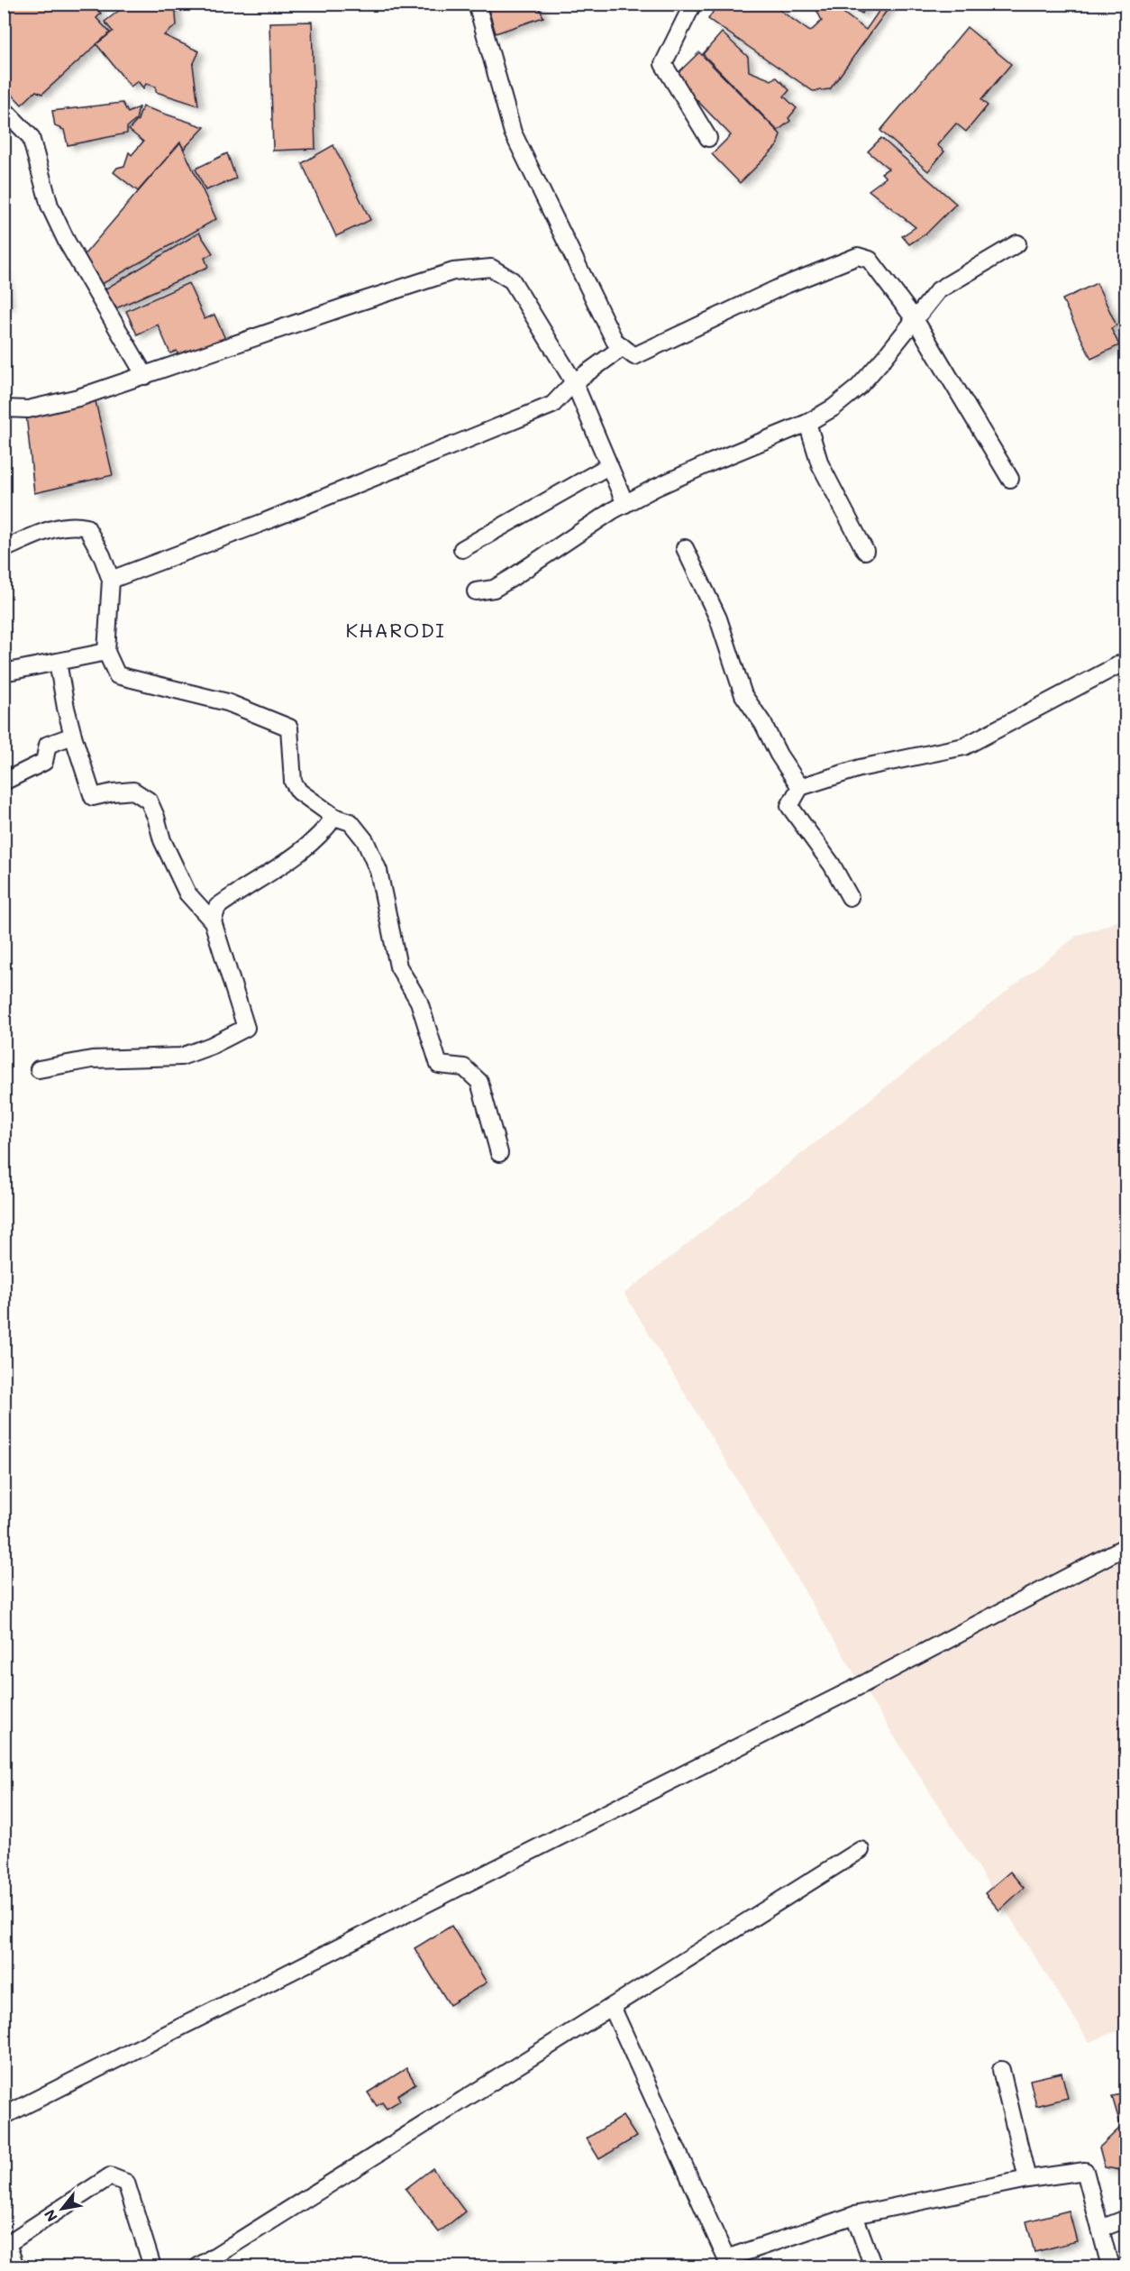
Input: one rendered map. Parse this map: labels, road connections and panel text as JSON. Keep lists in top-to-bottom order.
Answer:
{
  "districts": ["KHARODI"],
  "north": "bottom left"
}
